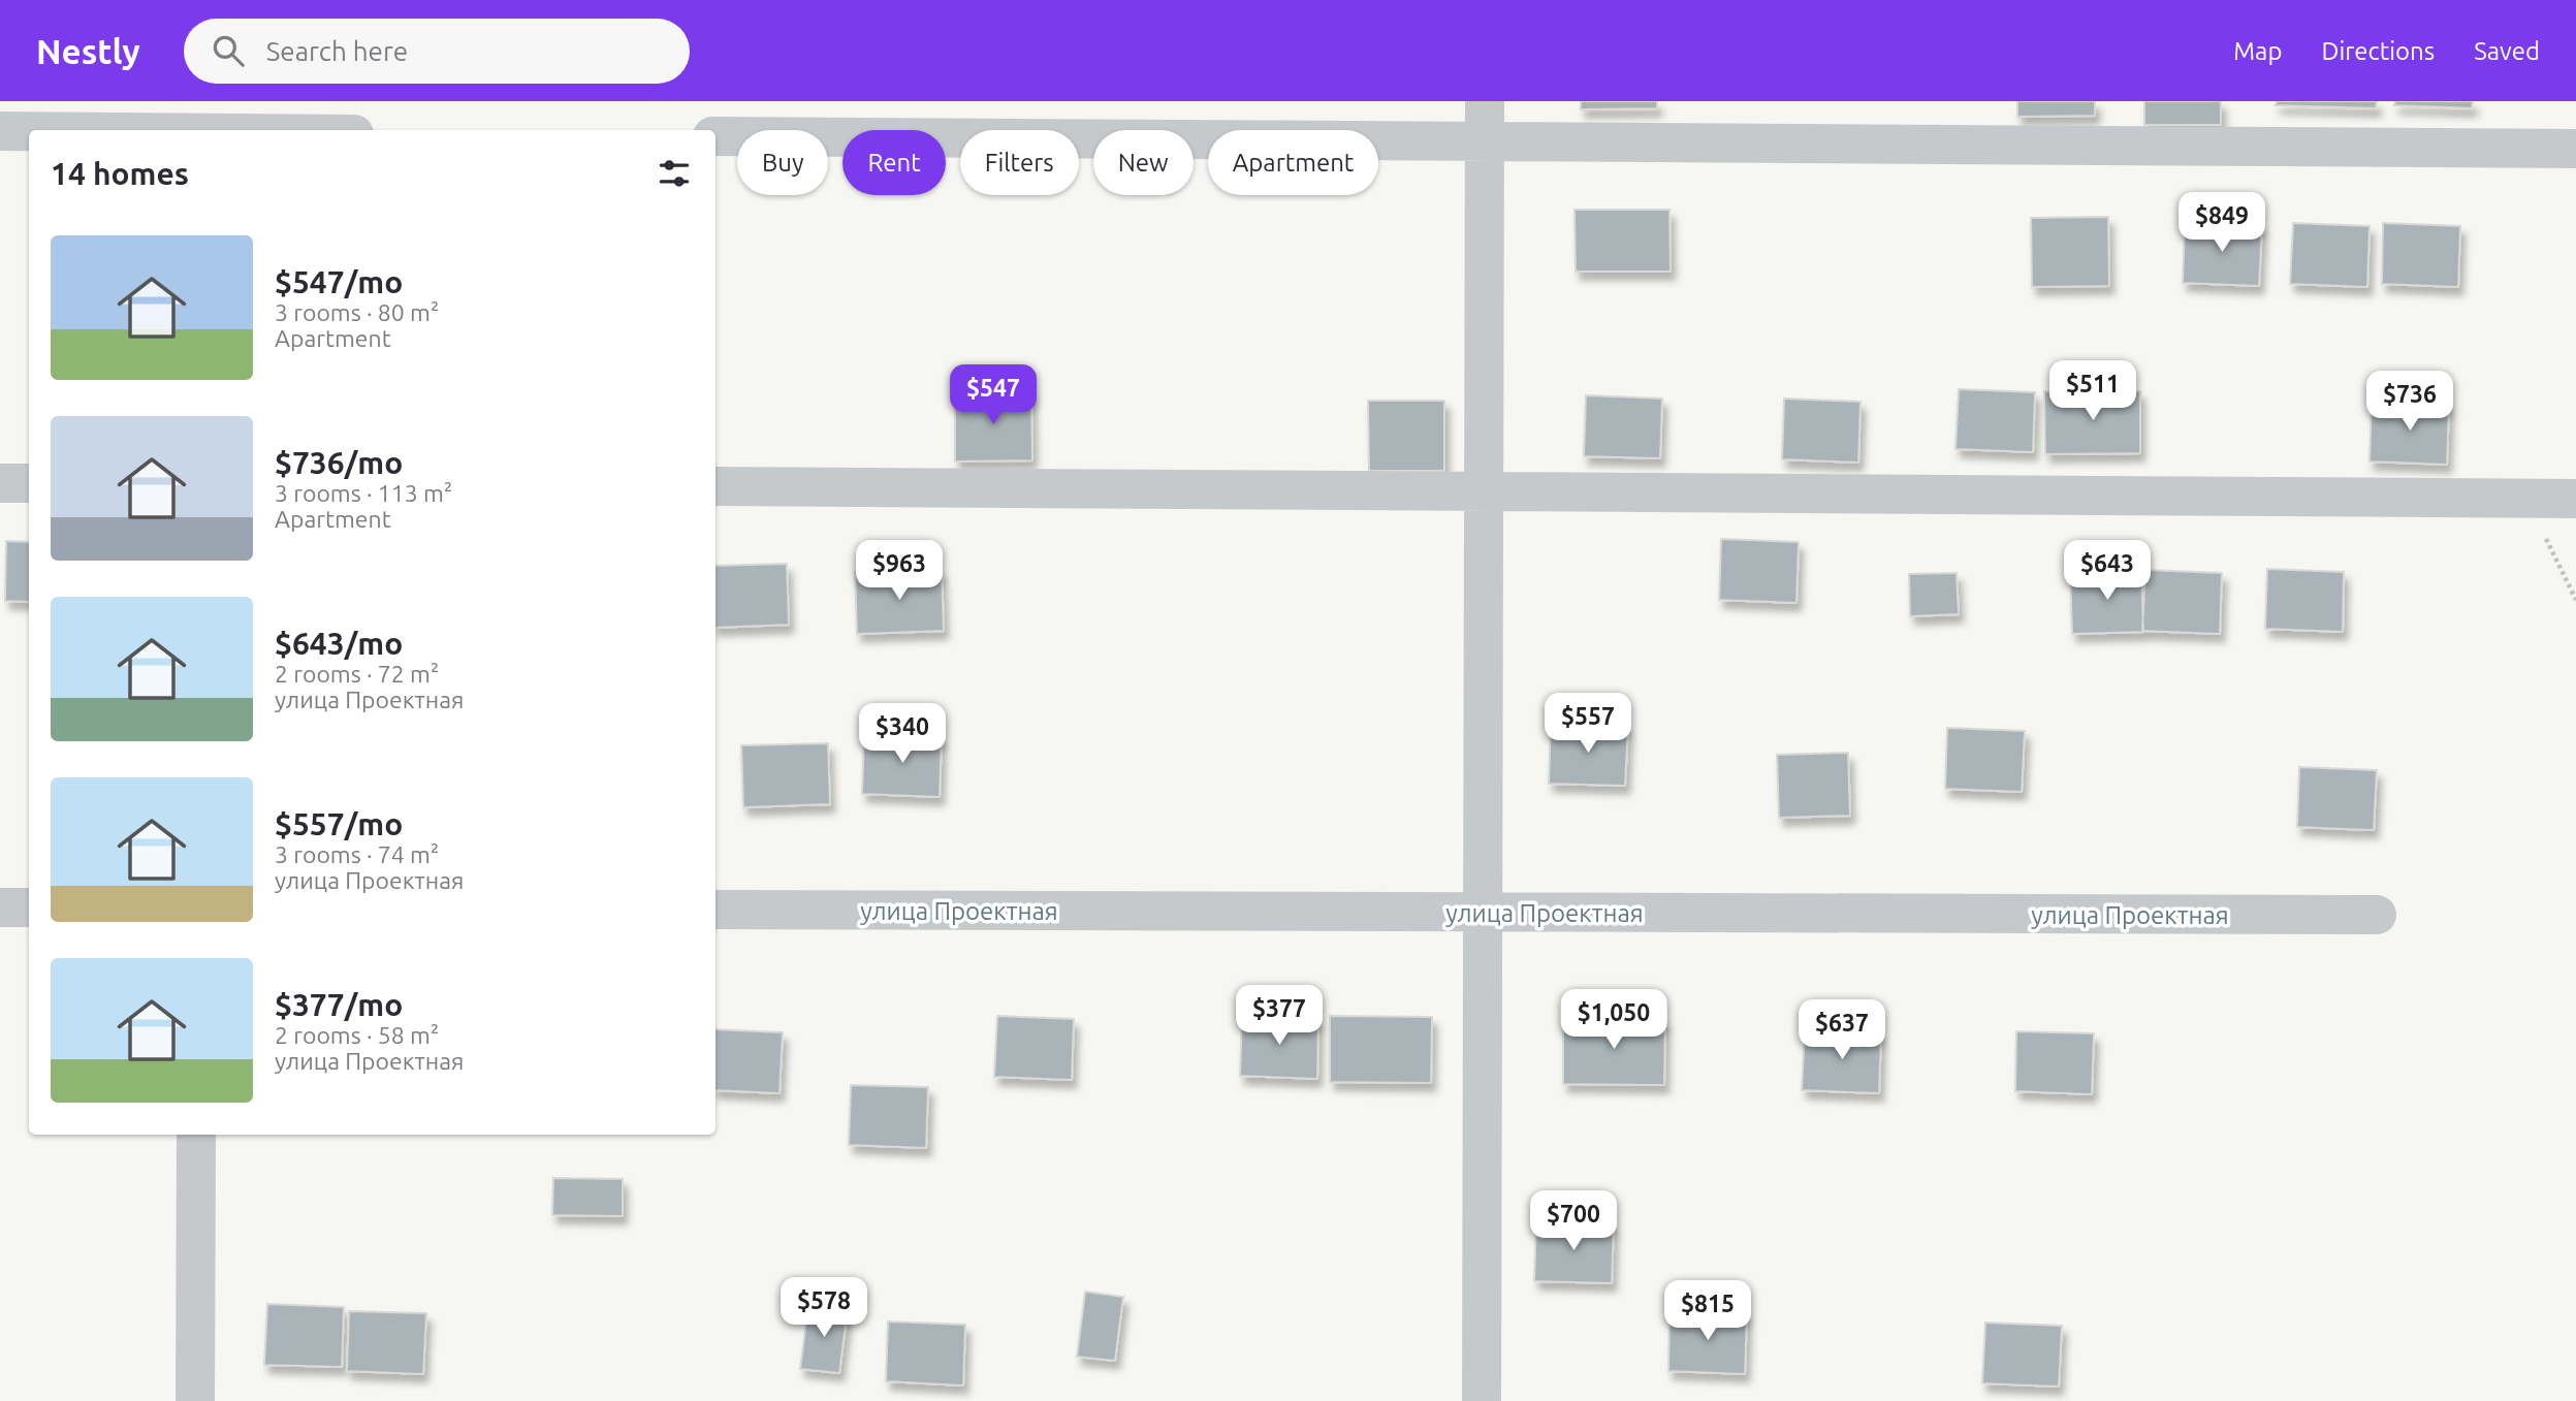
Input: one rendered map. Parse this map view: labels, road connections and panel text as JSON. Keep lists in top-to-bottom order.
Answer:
{
  "streets": {
    "street": ["улица Проектная"]
  },
  "page": {
    "header": "Nestly",
    "search": "Search here",
    "nav": ["Map", "Directions", "Saved"],
    "chip": [
      "Buy",
      "Rent",
      "Filters",
      "New",
      "Apartment"
    ],
    "heading": "14 homes",
    "price": [
      "$849",
      "$511",
      "$547",
      "$736",
      "$963",
      "$643",
      "$557",
      "$340",
      "$377",
      "$1,050",
      "$637",
      "$700",
      "$578",
      "$815"
    ],
    "list": [
      {
        "name": "$547/mo",
        "note": "3 rooms · 80 m² · Apartment"
      },
      {
        "name": "$736/mo",
        "note": "3 rooms · 113 m² · Apartment"
      },
      {
        "name": "$643/mo",
        "note": "2 rooms · 72 m² · улица Проектная"
      },
      {
        "name": "$557/mo",
        "note": "3 rooms · 74 m² · улица Проектная"
      },
      {
        "name": "$377/mo",
        "note": "2 rooms · 58 m² · улица Проектная"
      }
    ]
  }
}
